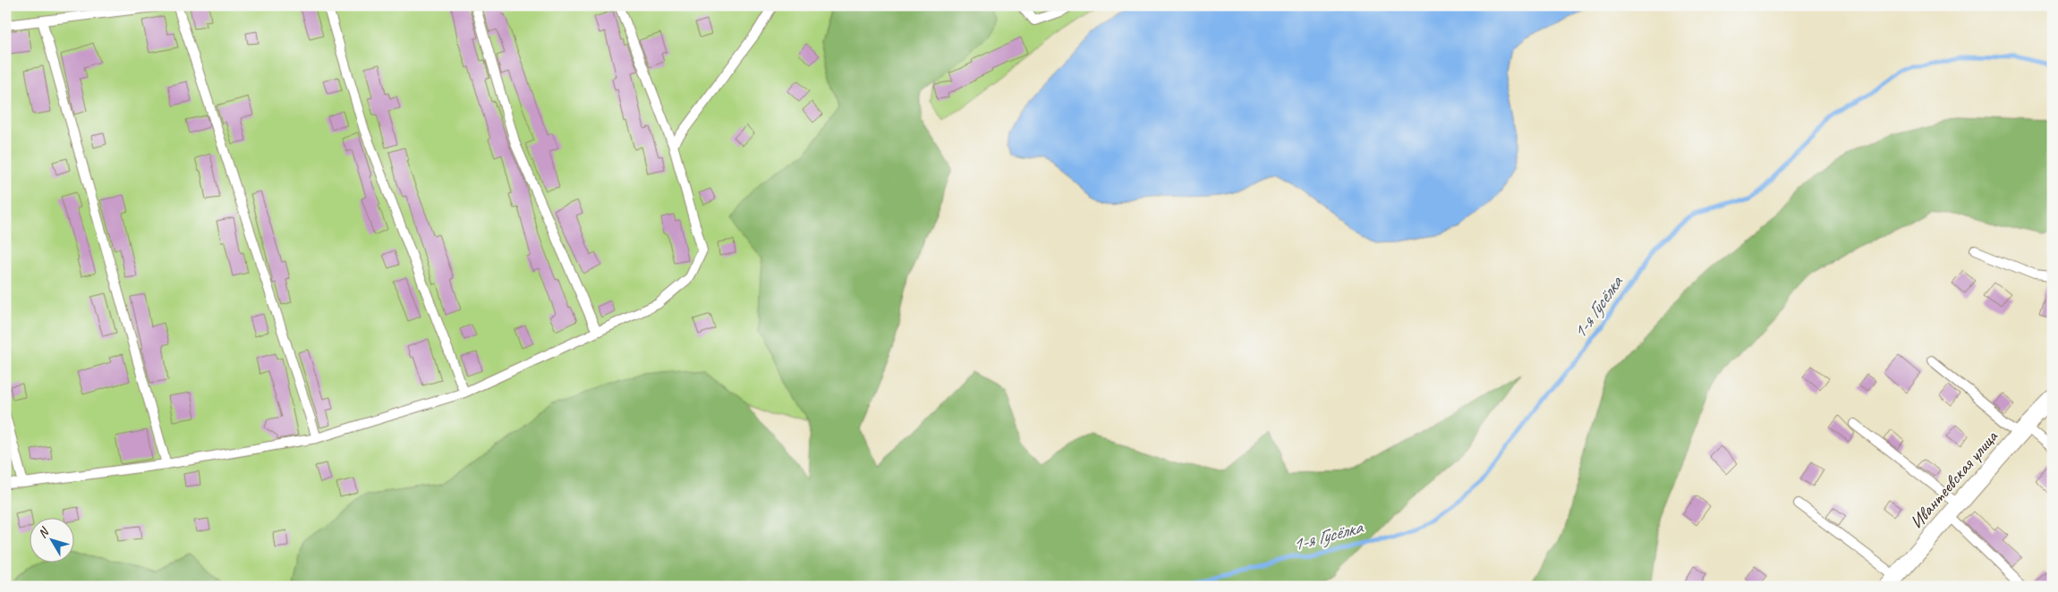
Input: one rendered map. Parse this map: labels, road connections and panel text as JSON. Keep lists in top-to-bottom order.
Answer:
{
  "streets": {
    "street": ["Ивантеевская улица"]
  },
  "water": ["1-я Гусёлка"],
  "north": "top left"
}
